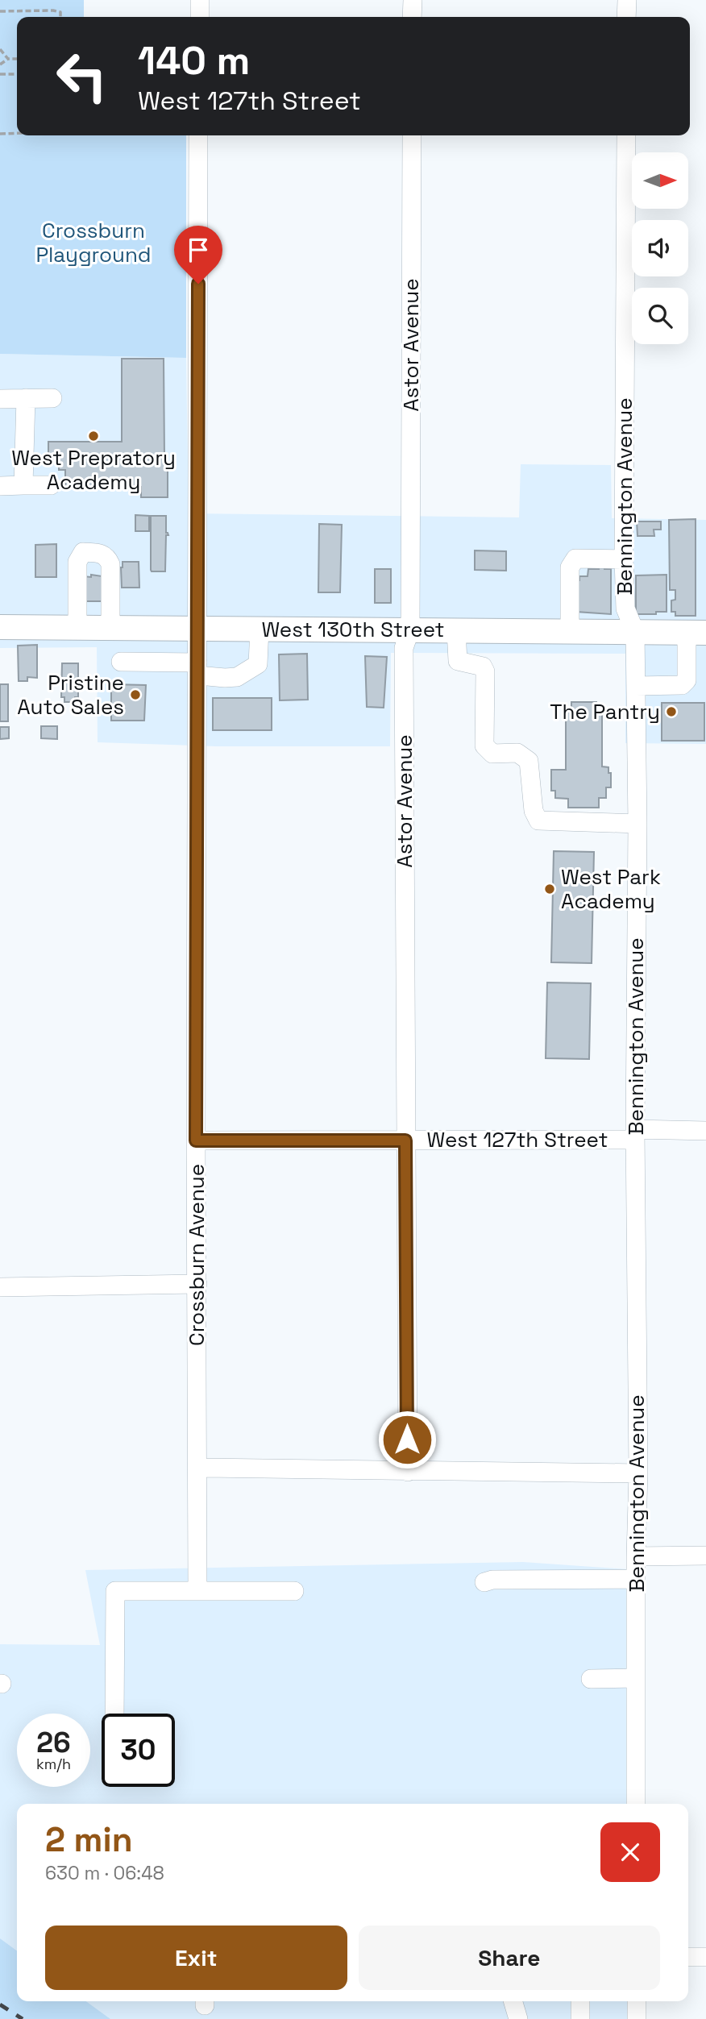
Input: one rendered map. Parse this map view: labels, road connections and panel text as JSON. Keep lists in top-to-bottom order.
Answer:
{
  "streets": {
    "main road": ["West 130th Street"],
    "street": [
      "Astor Avenue",
      "Bennington Avenue",
      "West 127th Street",
      "Crossburn Avenue"
    ]
  },
  "crossings": [
    ["Astor Avenue", "West 130th Street"],
    ["Astor Avenue", "West 127th Street"],
    ["Bennington Avenue", "West 130th Street"],
    ["Bennington Avenue", "West 127th Street"],
    ["West 130th Street", "Crossburn Avenue"],
    ["West 127th Street", "Crossburn Avenue"]
  ],
  "parks": ["Crossburn Playground"],
  "places": [
    "West Prepratory Academy",
    "Pristine Auto Sales",
    "The Pantry",
    "West Park Academy"
  ],
  "north": "right",
  "page": {
    "turn": ["140 m", "West 127th Street"],
    "speed": "26 km/h",
    "limit": "30",
    "heading": ["2 min", "630 m · 06:48"],
    "buttons": ["Exit", "Share"]
  }
}
